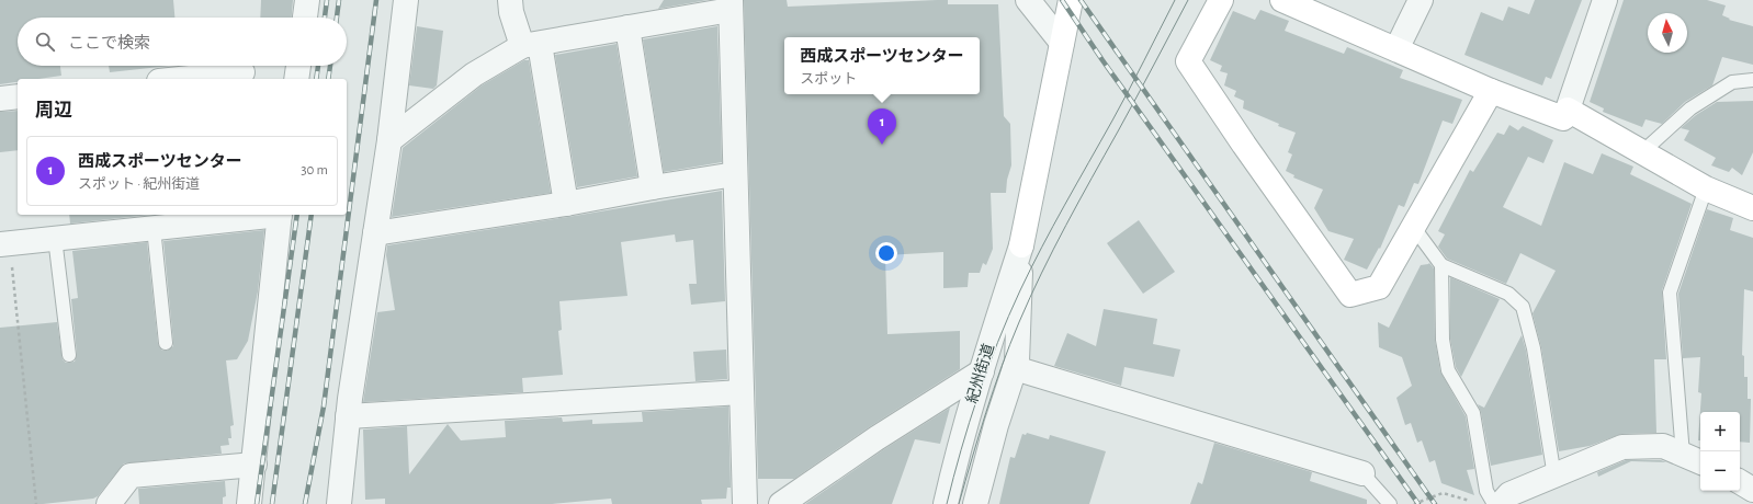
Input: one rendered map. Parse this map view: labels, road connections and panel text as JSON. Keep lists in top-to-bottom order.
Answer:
{
  "streets": {
    "street": ["紀州街道"]
  },
  "north": "top",
  "page": {
    "search": "ここで検索",
    "popup": ["西成スポーツセンター", "スポット"],
    "heading": "周辺",
    "pins": "1",
    "list": [
      {
        "mark": "1",
        "name": "西成スポーツセンター",
        "note": "スポット · 紀州街道",
        "value": "30 m"
      }
    ],
    "map_buttons": ["+", "−"]
  }
}
